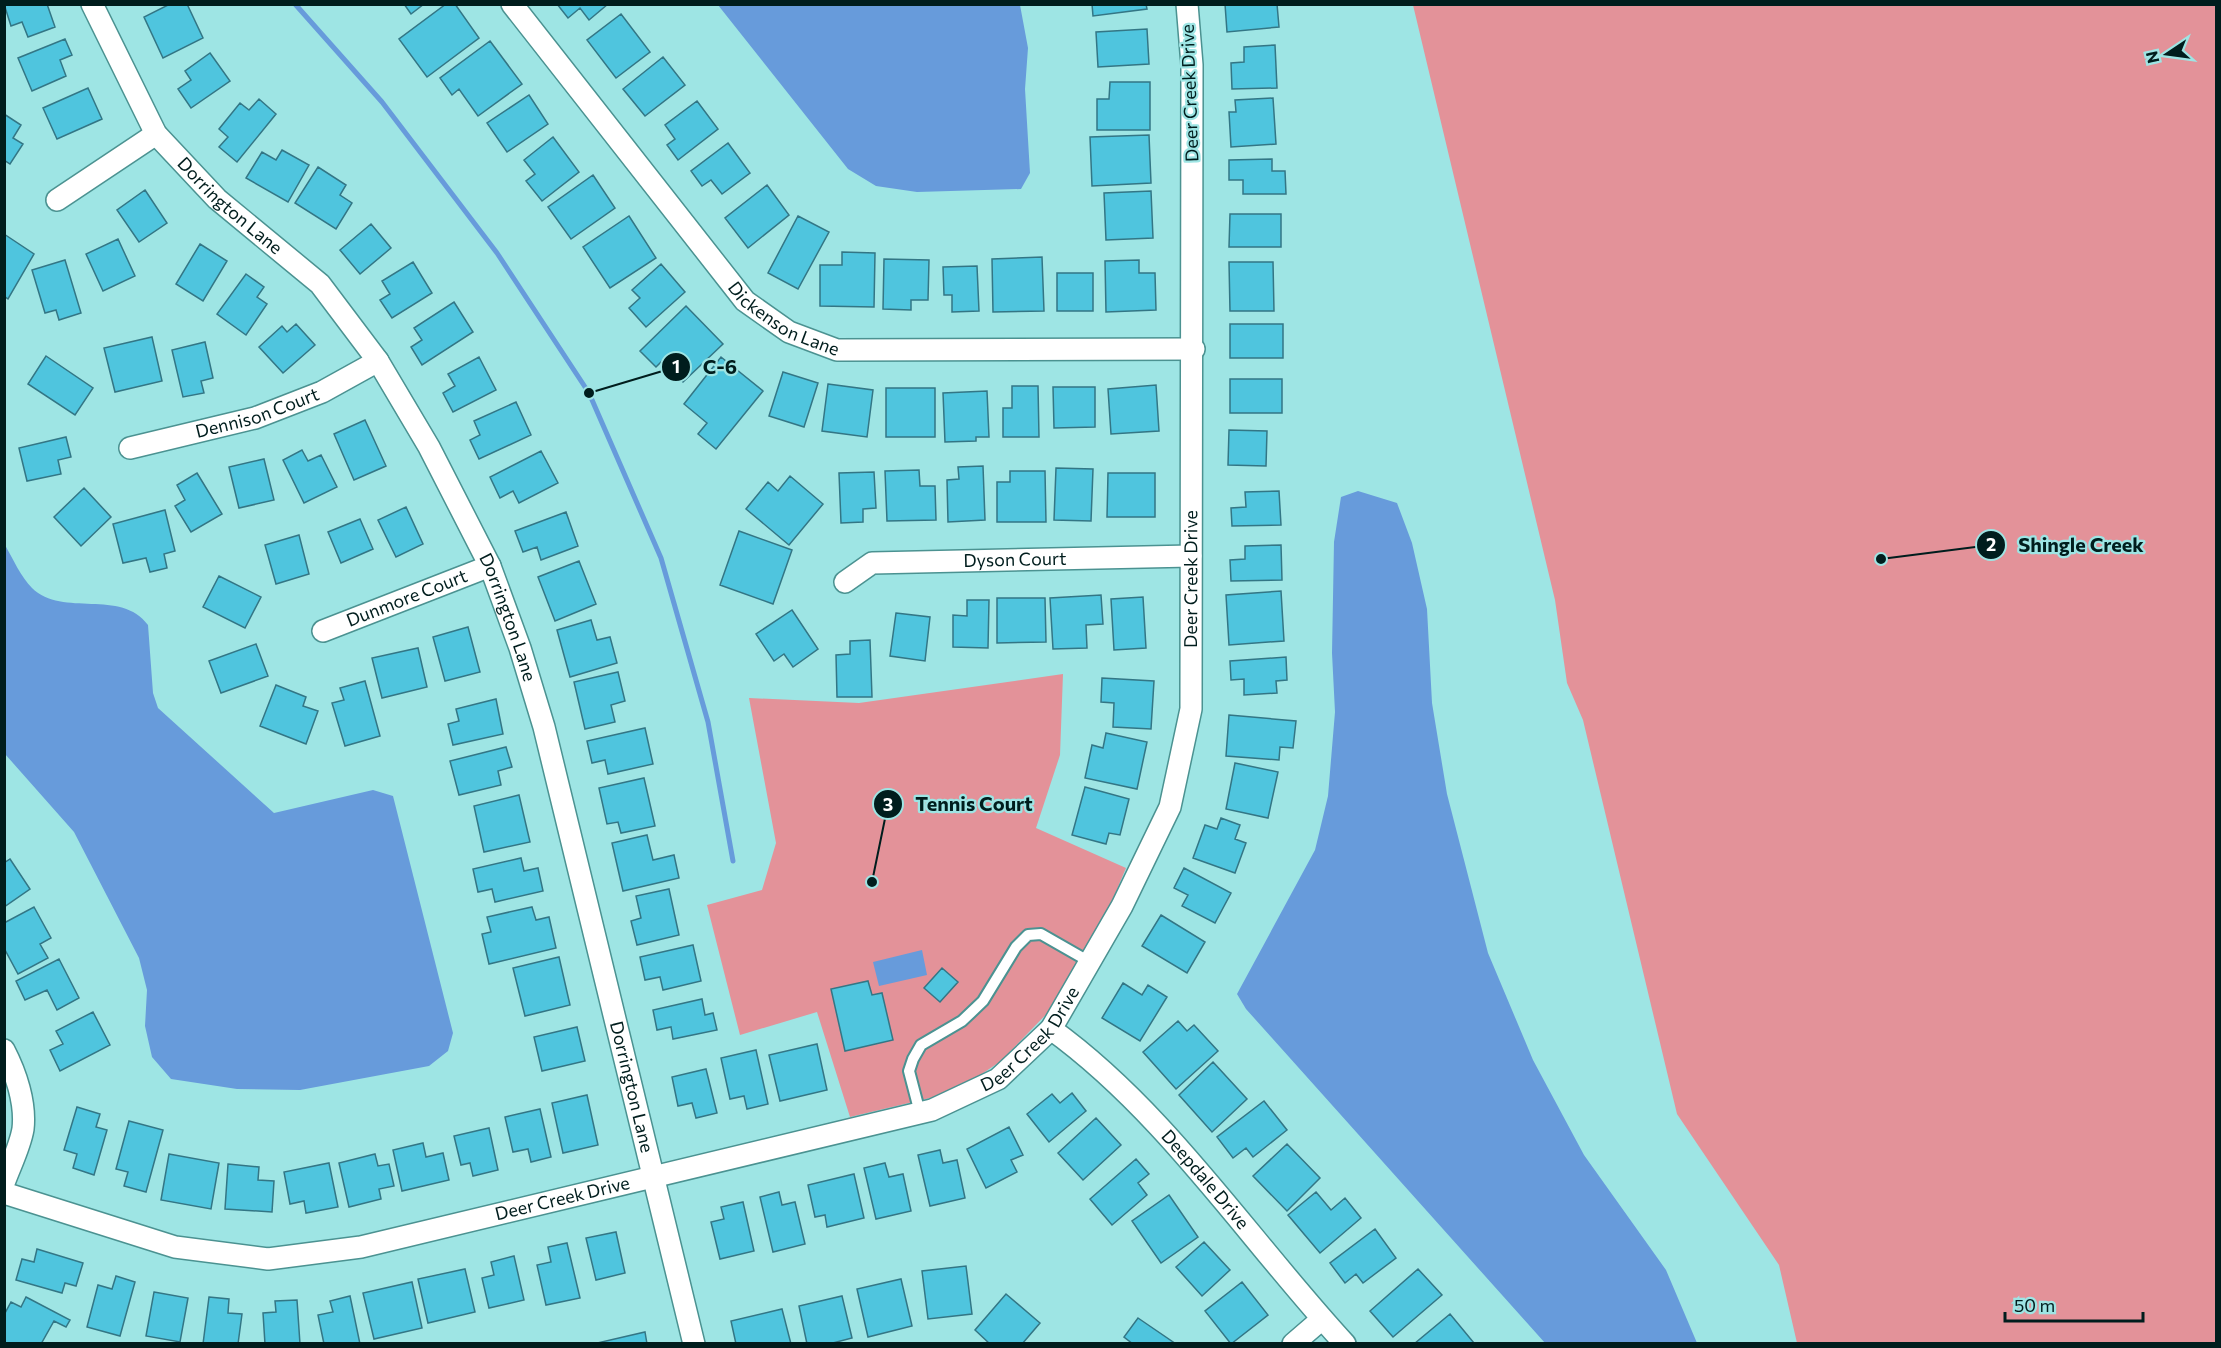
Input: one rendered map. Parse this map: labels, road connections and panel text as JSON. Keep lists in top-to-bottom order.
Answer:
{
  "streets": {
    "street": [
      "Deer Creek Drive",
      "Dorrington Lane",
      "Dickenson Lane",
      "Dennison Court",
      "Dyson Court",
      "Dunmore Court",
      "Deepdale Drive"
    ]
  },
  "crossings": [
    ["Deer Creek Drive", "Dorrington Lane"],
    ["Deer Creek Drive", "Dickenson Lane"],
    ["Deer Creek Drive", "Dyson Court"],
    ["Deer Creek Drive", "Deepdale Drive"],
    ["Dorrington Lane", "Dennison Court"],
    ["Dorrington Lane", "Dunmore Court"]
  ],
  "places": ["C-6", "Shingle Creek", "Tennis Court"],
  "scale_bar": "50 m",
  "north": "left"
}
